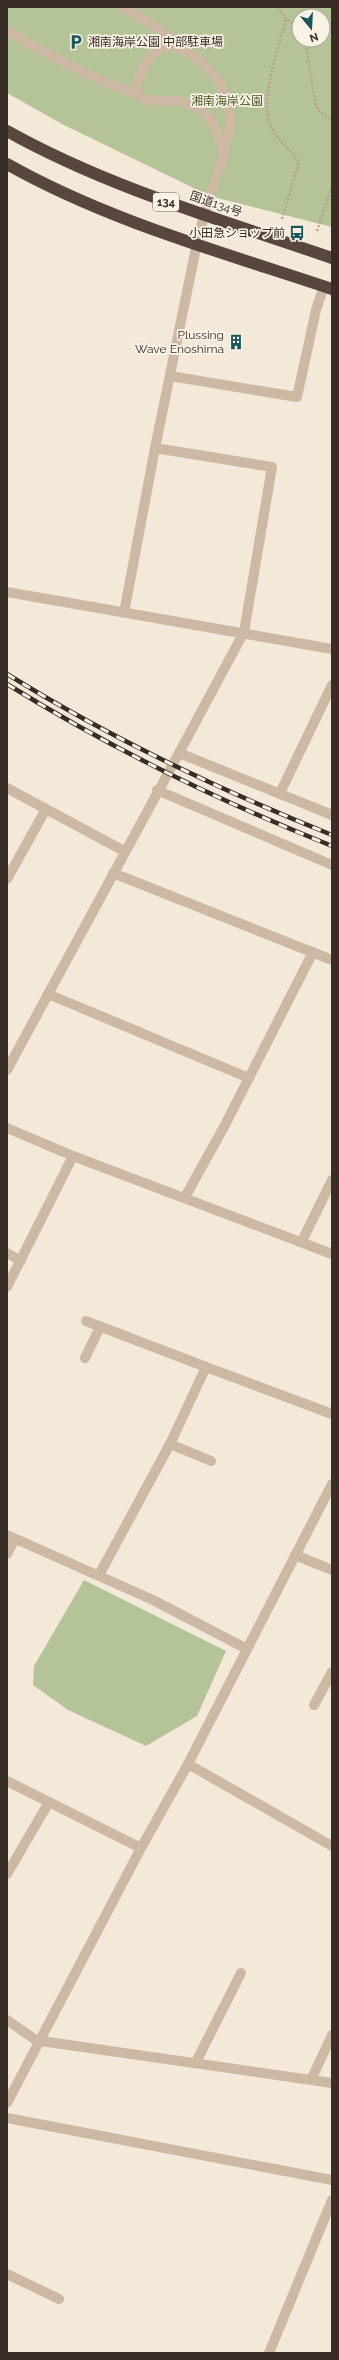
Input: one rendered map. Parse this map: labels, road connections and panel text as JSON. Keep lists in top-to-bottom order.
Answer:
{
  "streets": {
    "highway": ["134", "国道134号"]
  },
  "parks": ["湘南海岸公園"],
  "places": {
    "parking": ["湘南海岸公園 中部駐車場"],
    "bus stop": ["小田急ショップ前"],
    "building": ["Plussing Wave Enoshima"]
  },
  "north": "bottom"
}
